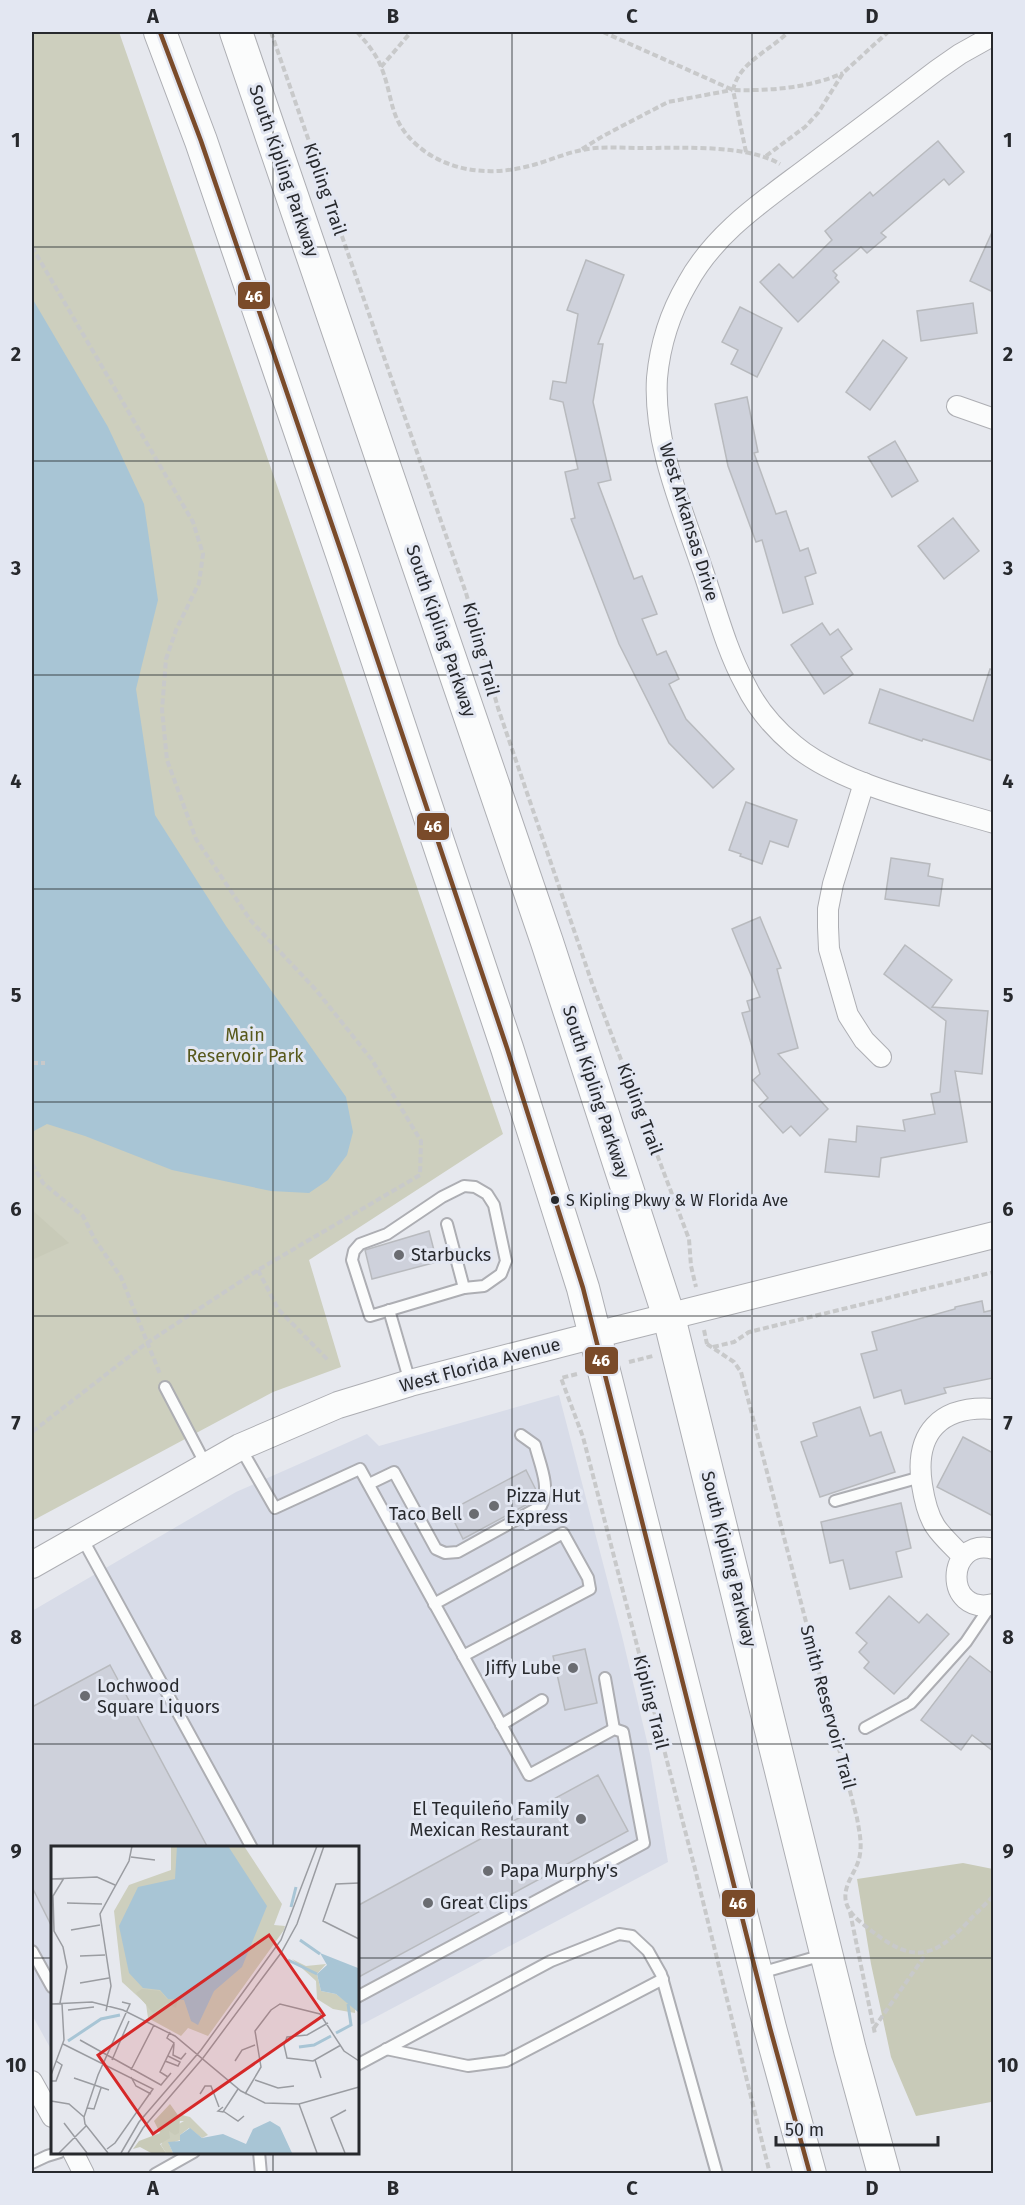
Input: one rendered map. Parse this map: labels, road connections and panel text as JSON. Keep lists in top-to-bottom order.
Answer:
{
  "streets": {
    "main road": ["South Kipling Parkway"],
    "street": ["West Arkansas Drive", "West Florida Avenue"],
    "path": ["Kipling Trail", "Smith Reservoir Trail"]
  },
  "crossings": [
    ["South Kipling Parkway", "Kipling Trail"],
    ["South Kipling Parkway", "West Florida Avenue"],
    ["South Kipling Parkway", "Smith Reservoir Trail"],
    ["Kipling Trail", "Smith Reservoir Trail"]
  ],
  "parks": ["Main Reservoir Park"],
  "places": [
    "S Kipling Pkwy & W Florida Ave",
    "Starbucks",
    "Pizza Hut Express",
    "Taco Bell",
    "Jiffy Lube",
    "Lochwood Square Liquors",
    "El Tequileño Family Mexican Restaurant",
    "Papa Murphy's",
    "Great Clips"
  ],
  "lines": ["transit line 46"],
  "scale_bar": "50 m",
  "grid": {
    "columns": [
      "A",
      "B",
      "C",
      "D"
    ],
    "rows": [
      "1",
      "2",
      "3",
      "4",
      "5",
      "6",
      "7",
      "8",
      "9",
      "10"
    ]
  }
}
